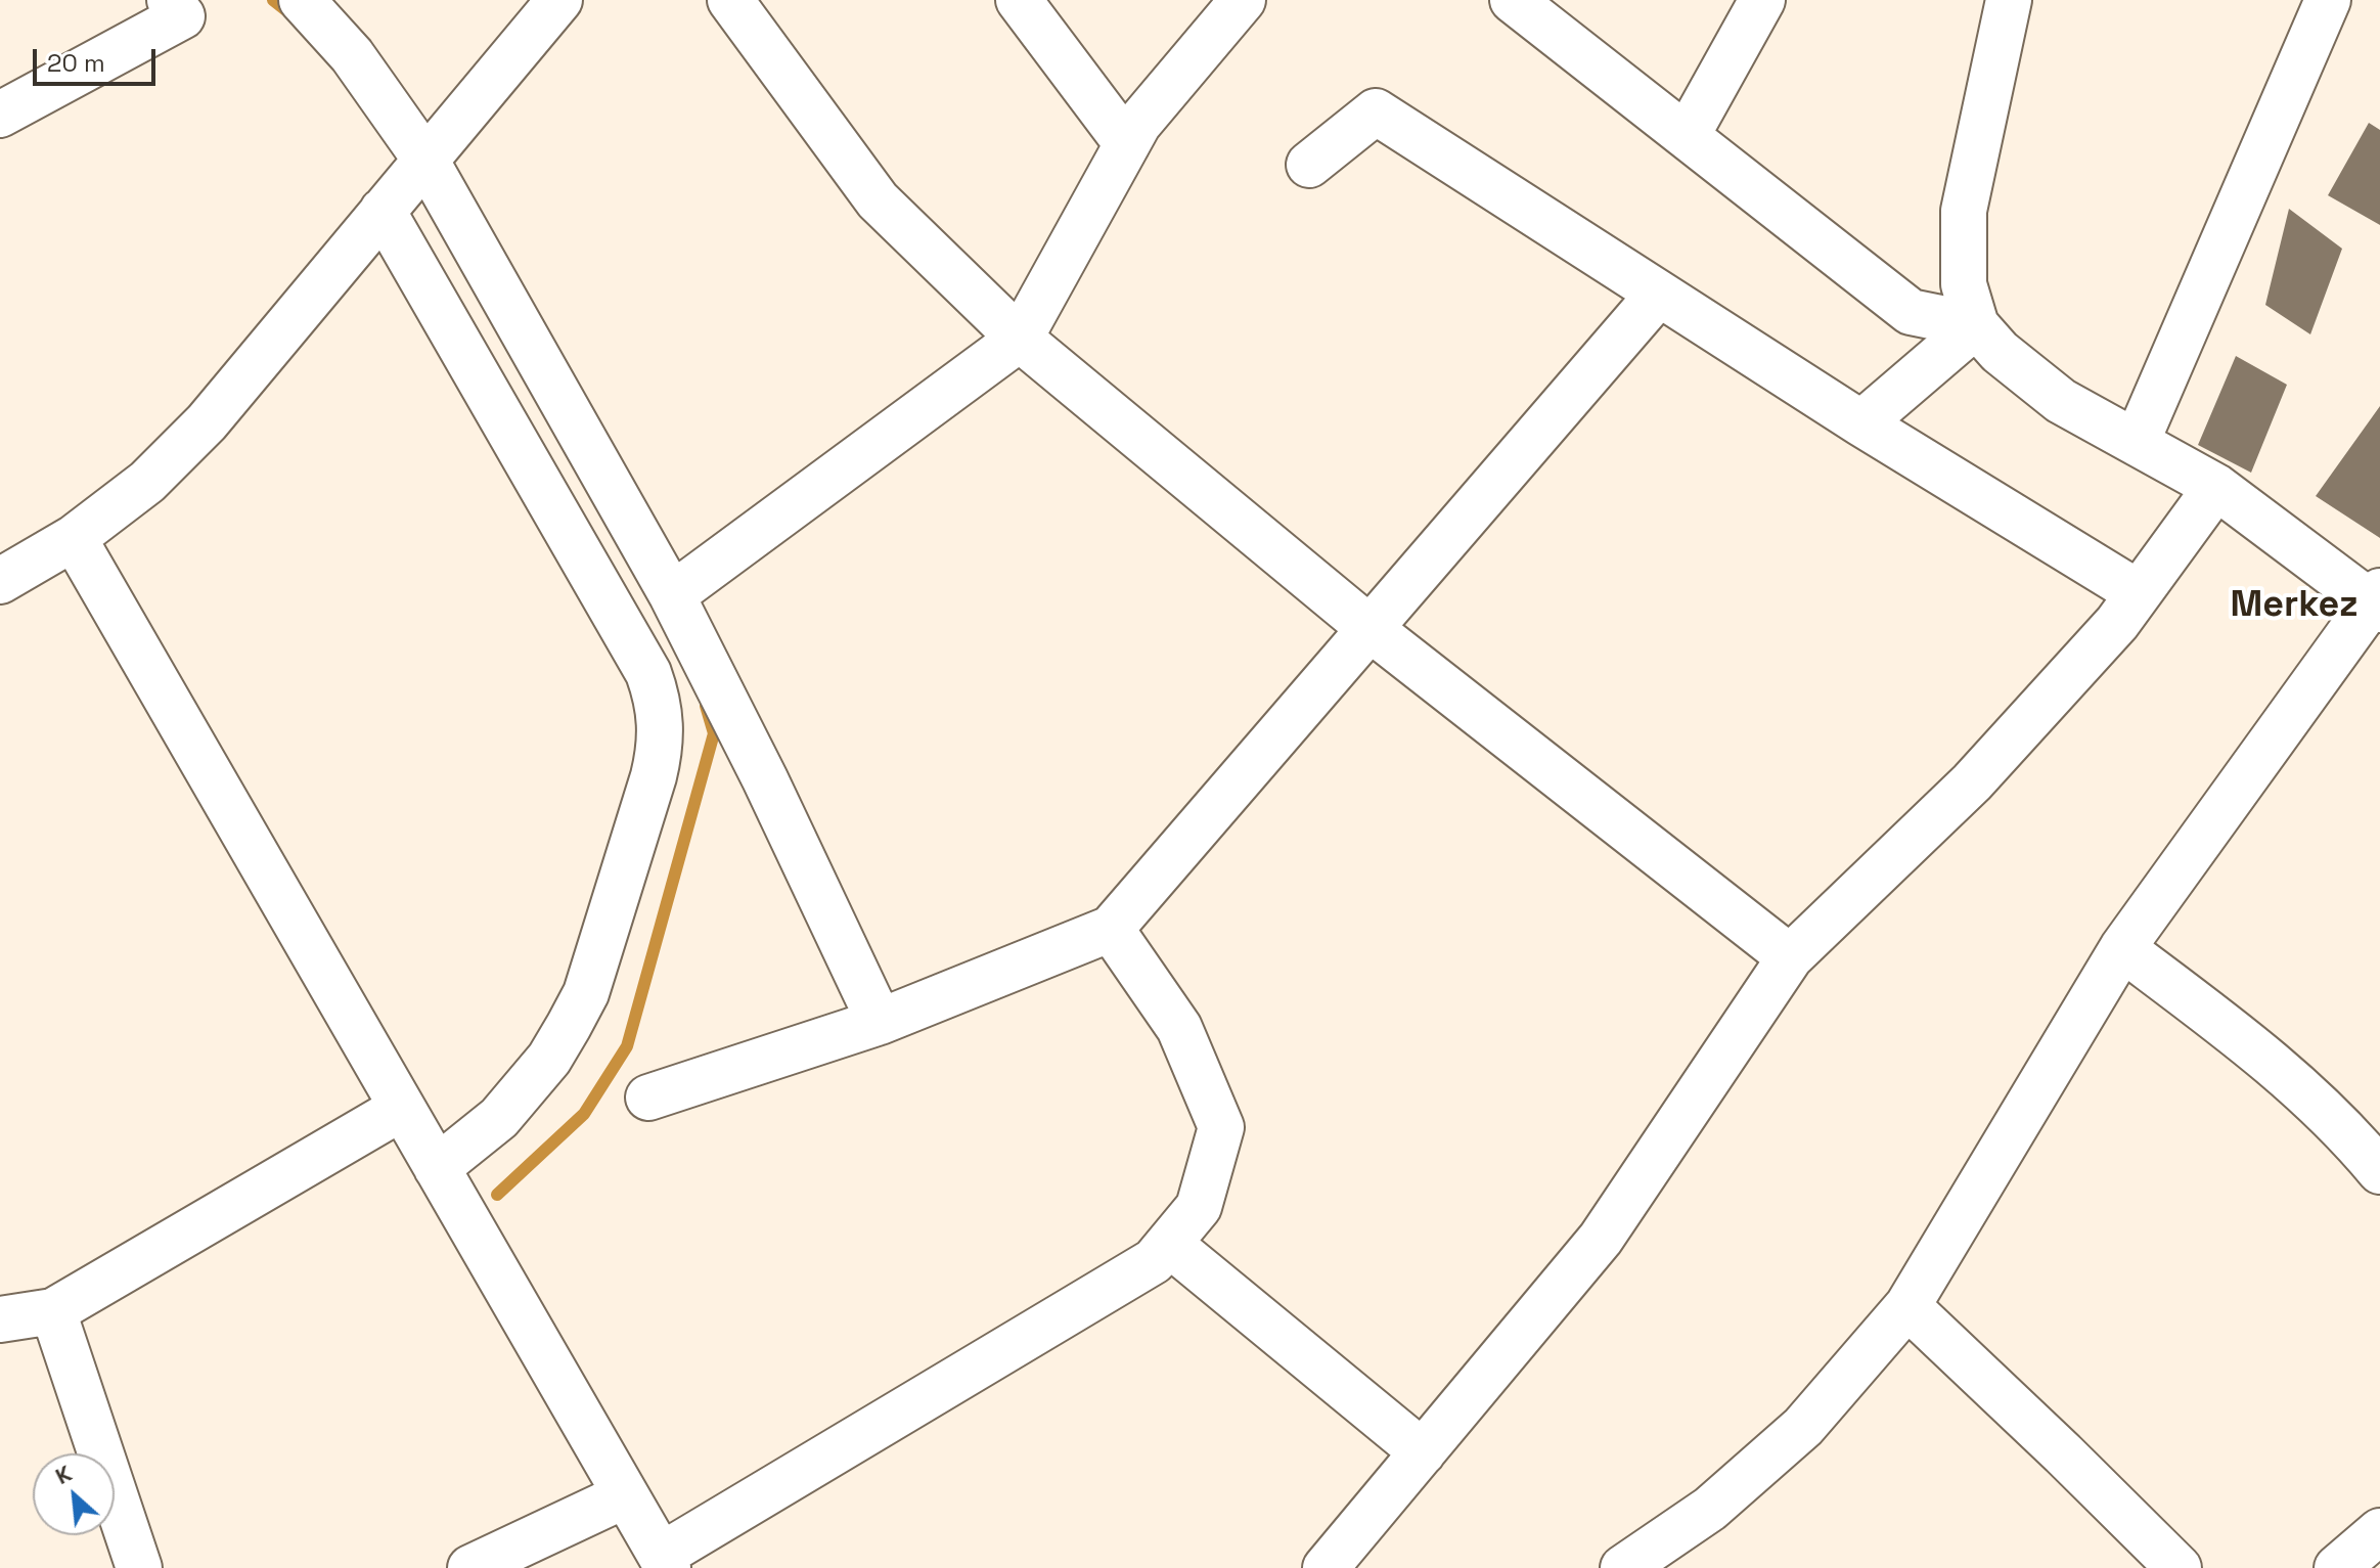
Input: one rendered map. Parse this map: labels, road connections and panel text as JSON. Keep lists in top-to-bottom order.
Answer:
{
  "districts": ["Merkez"],
  "scale_bar": "20 m",
  "north": "top left"
}
